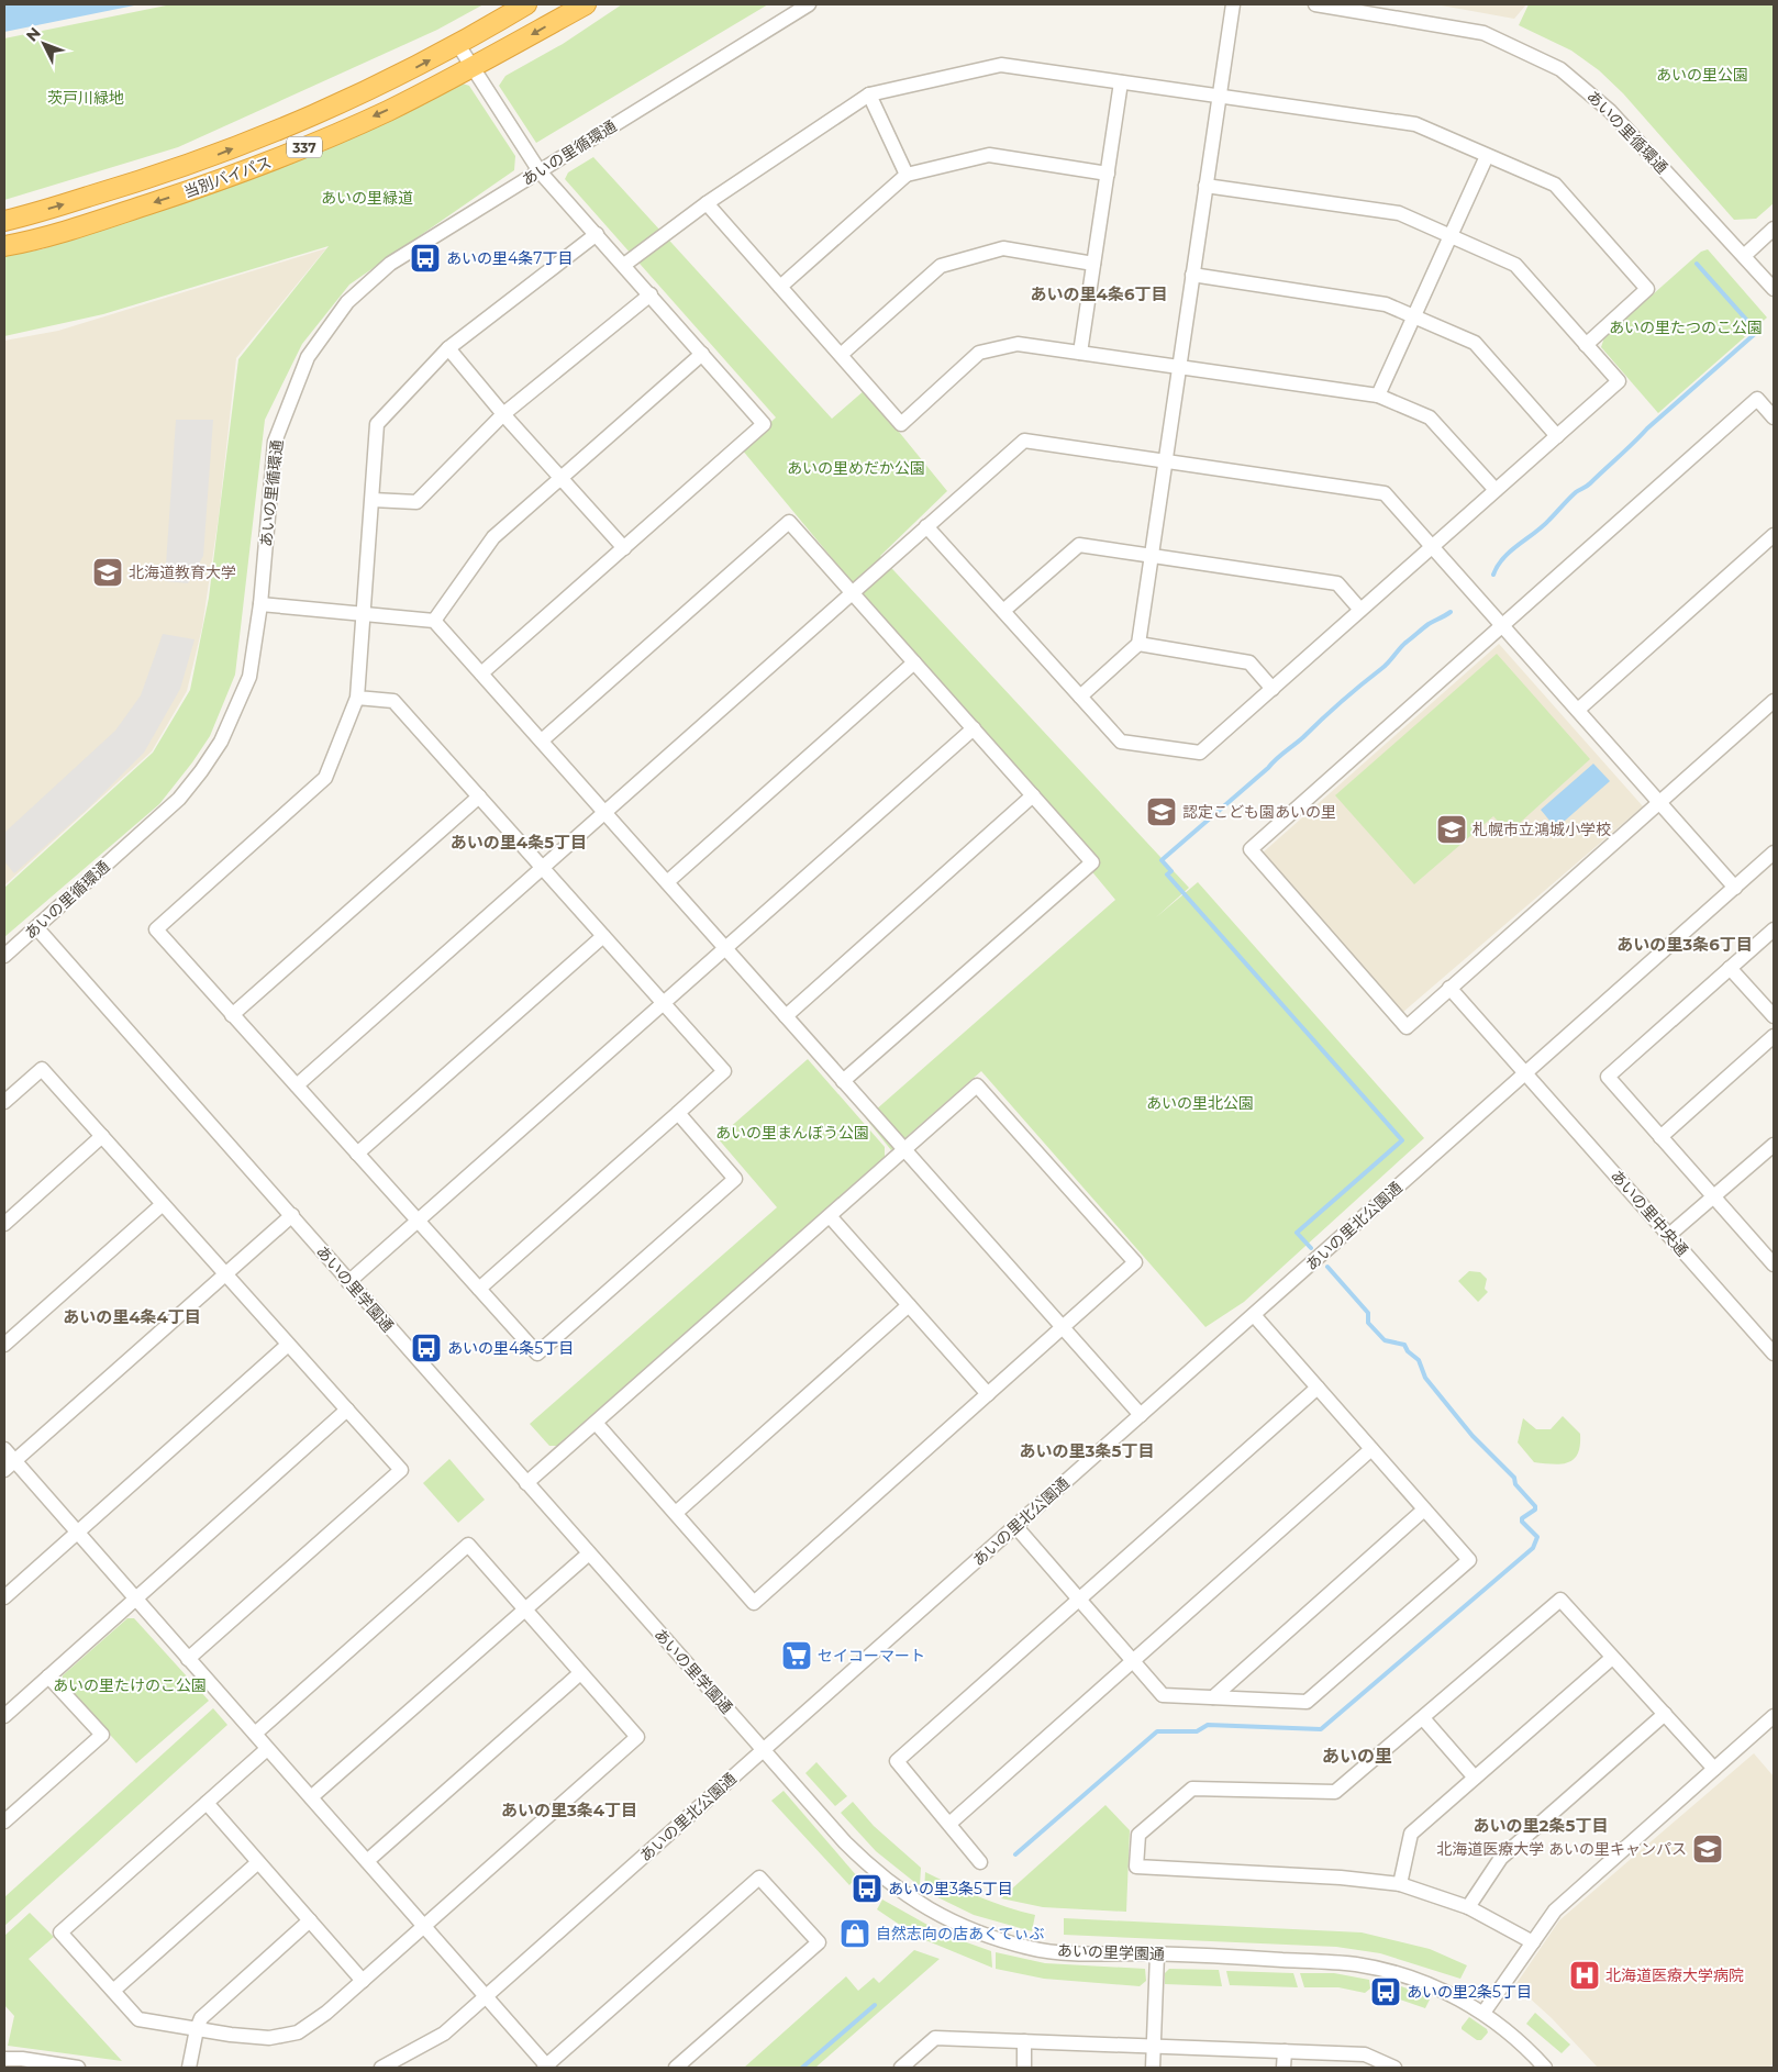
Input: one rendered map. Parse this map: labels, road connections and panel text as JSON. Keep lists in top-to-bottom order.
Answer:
{
  "streets": {
    "highway": ["337", "当別バイパス"],
    "street": [
      "あいの里循環通",
      "あいの里中央通",
      "あいの里北公園通",
      "あいの里学園通"
    ]
  },
  "crossings": [
    ["あいの里循環通", "あいの里学園通"],
    ["あいの里中央通", "あいの里北公園通"],
    ["あいの里北公園通", "あいの里学園通"]
  ],
  "districts": [
    "あいの里4条6丁目",
    "あいの里4条5丁目",
    "あいの里3条6丁目",
    "あいの里4条4丁目",
    "あいの里3条5丁目",
    "あいの里",
    "あいの里3条4丁目",
    "あいの里2条5丁目"
  ],
  "parks": [
    "あいの里公園",
    "茨戸川緑地",
    "あいの里緑道",
    "あいの里たつのこ公園",
    "あいの里めだか公園",
    "あいの里北公園",
    "あいの里まんぼう公園",
    "あいの里たけのこ公園"
  ],
  "places": {
    "bus stop": [
      "あいの里4条7丁目",
      "あいの里4条5丁目",
      "あいの里3条5丁目",
      "あいの里2条5丁目"
    ],
    "school or university": [
      "北海道教育大学",
      "認定こども園あいの里",
      "札幌市立鴻城小学校",
      "北海道医療大学 あいの里キャンパス"
    ],
    "supermarket": ["セイコーマート"],
    "shop": ["自然志向の店あくてぃぶ"],
    "hospital": ["北海道医療大学病院"]
  },
  "north": "top left"
}
